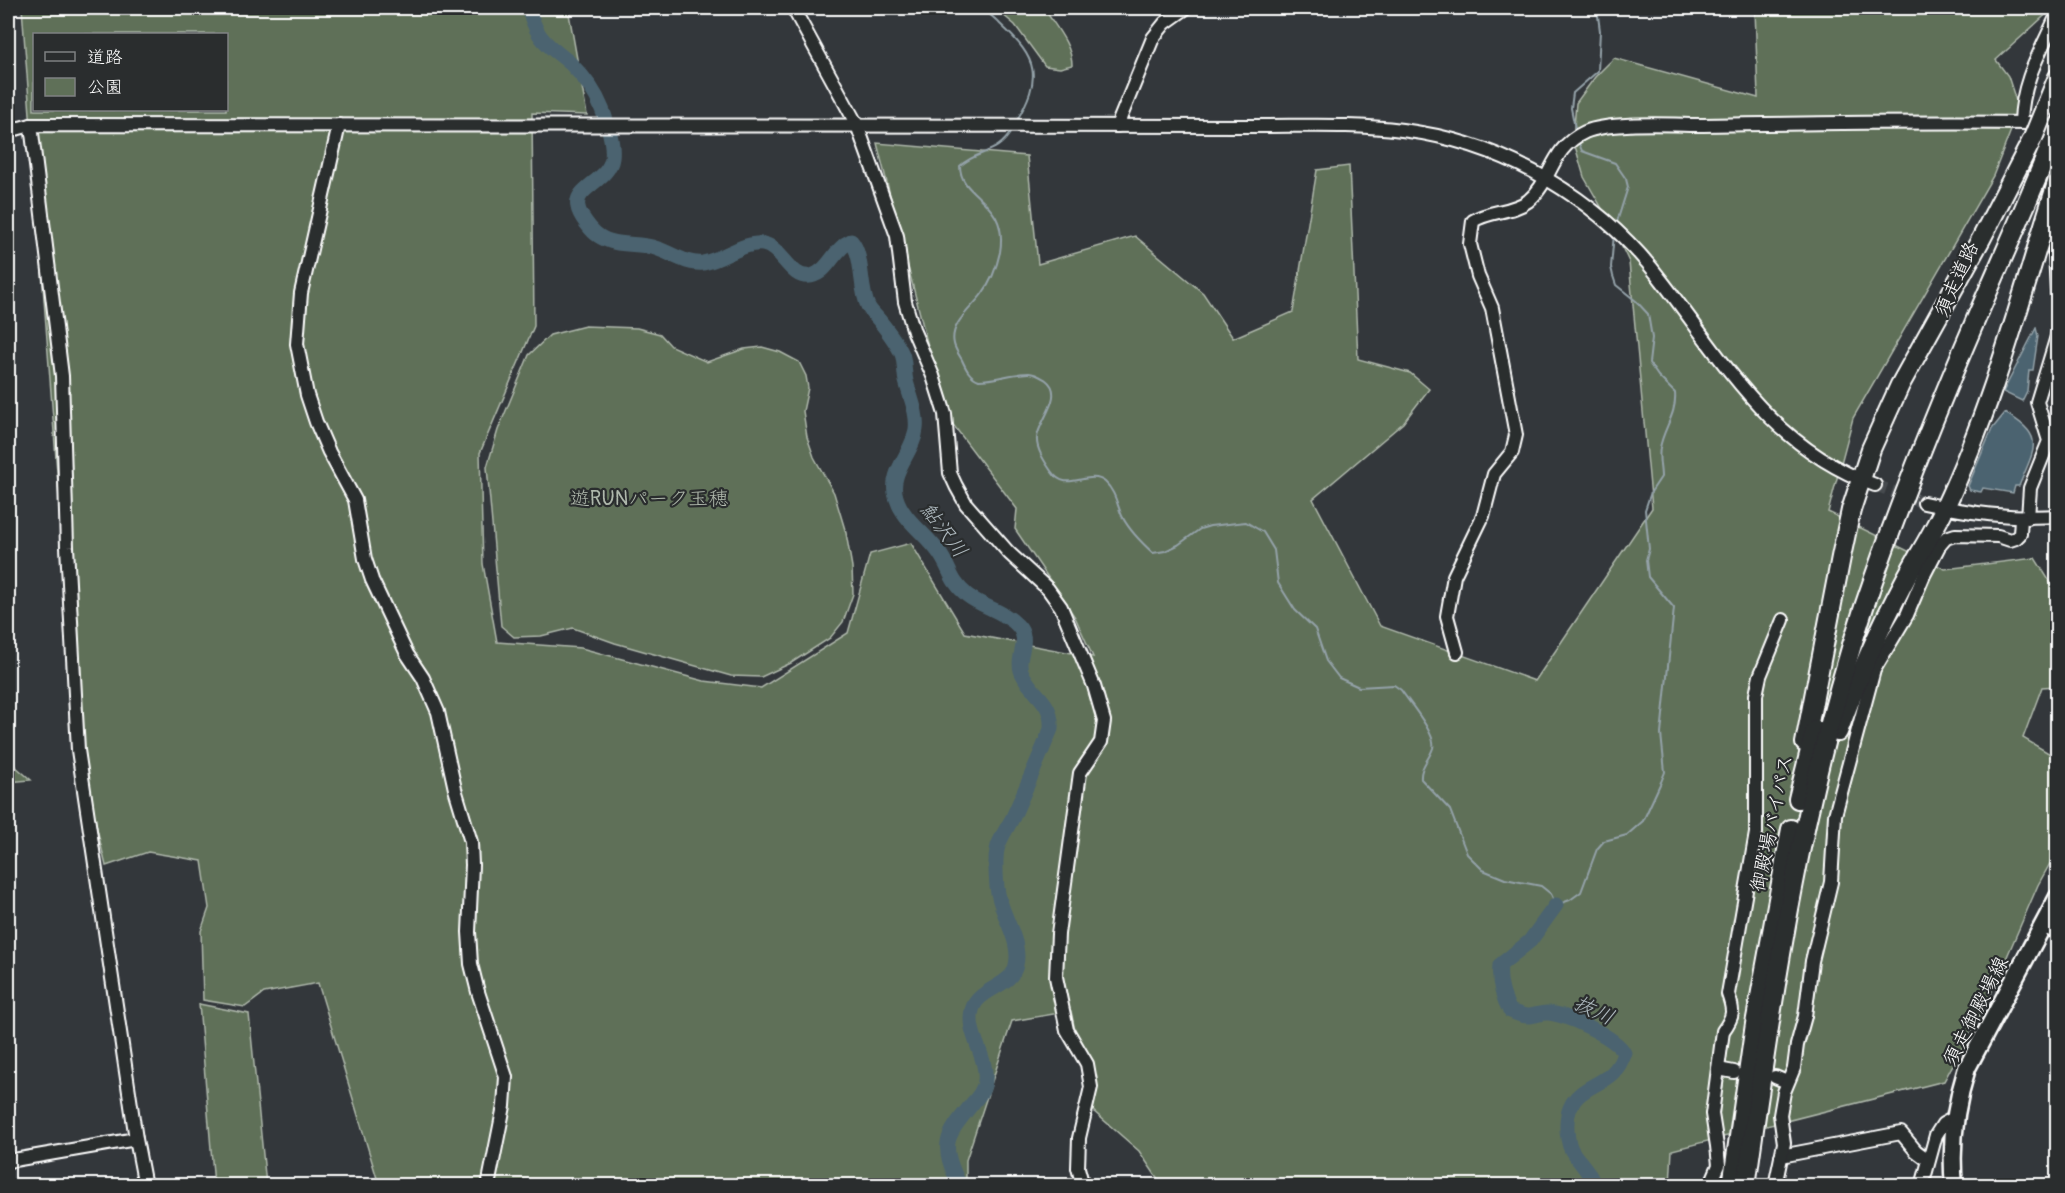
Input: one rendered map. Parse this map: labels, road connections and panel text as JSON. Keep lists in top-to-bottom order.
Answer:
{
  "streets": {
    "highway": ["須走道路", "御殿場バイパス"],
    "main road": ["須走御殿場線"]
  },
  "crossings": [
    ["須走道路", "御殿場バイパス"]
  ],
  "water": ["鮎沢川", "抜川"],
  "parks": ["遊RUNパーク玉穂"],
  "legend": ["道路", "公園"]
}
